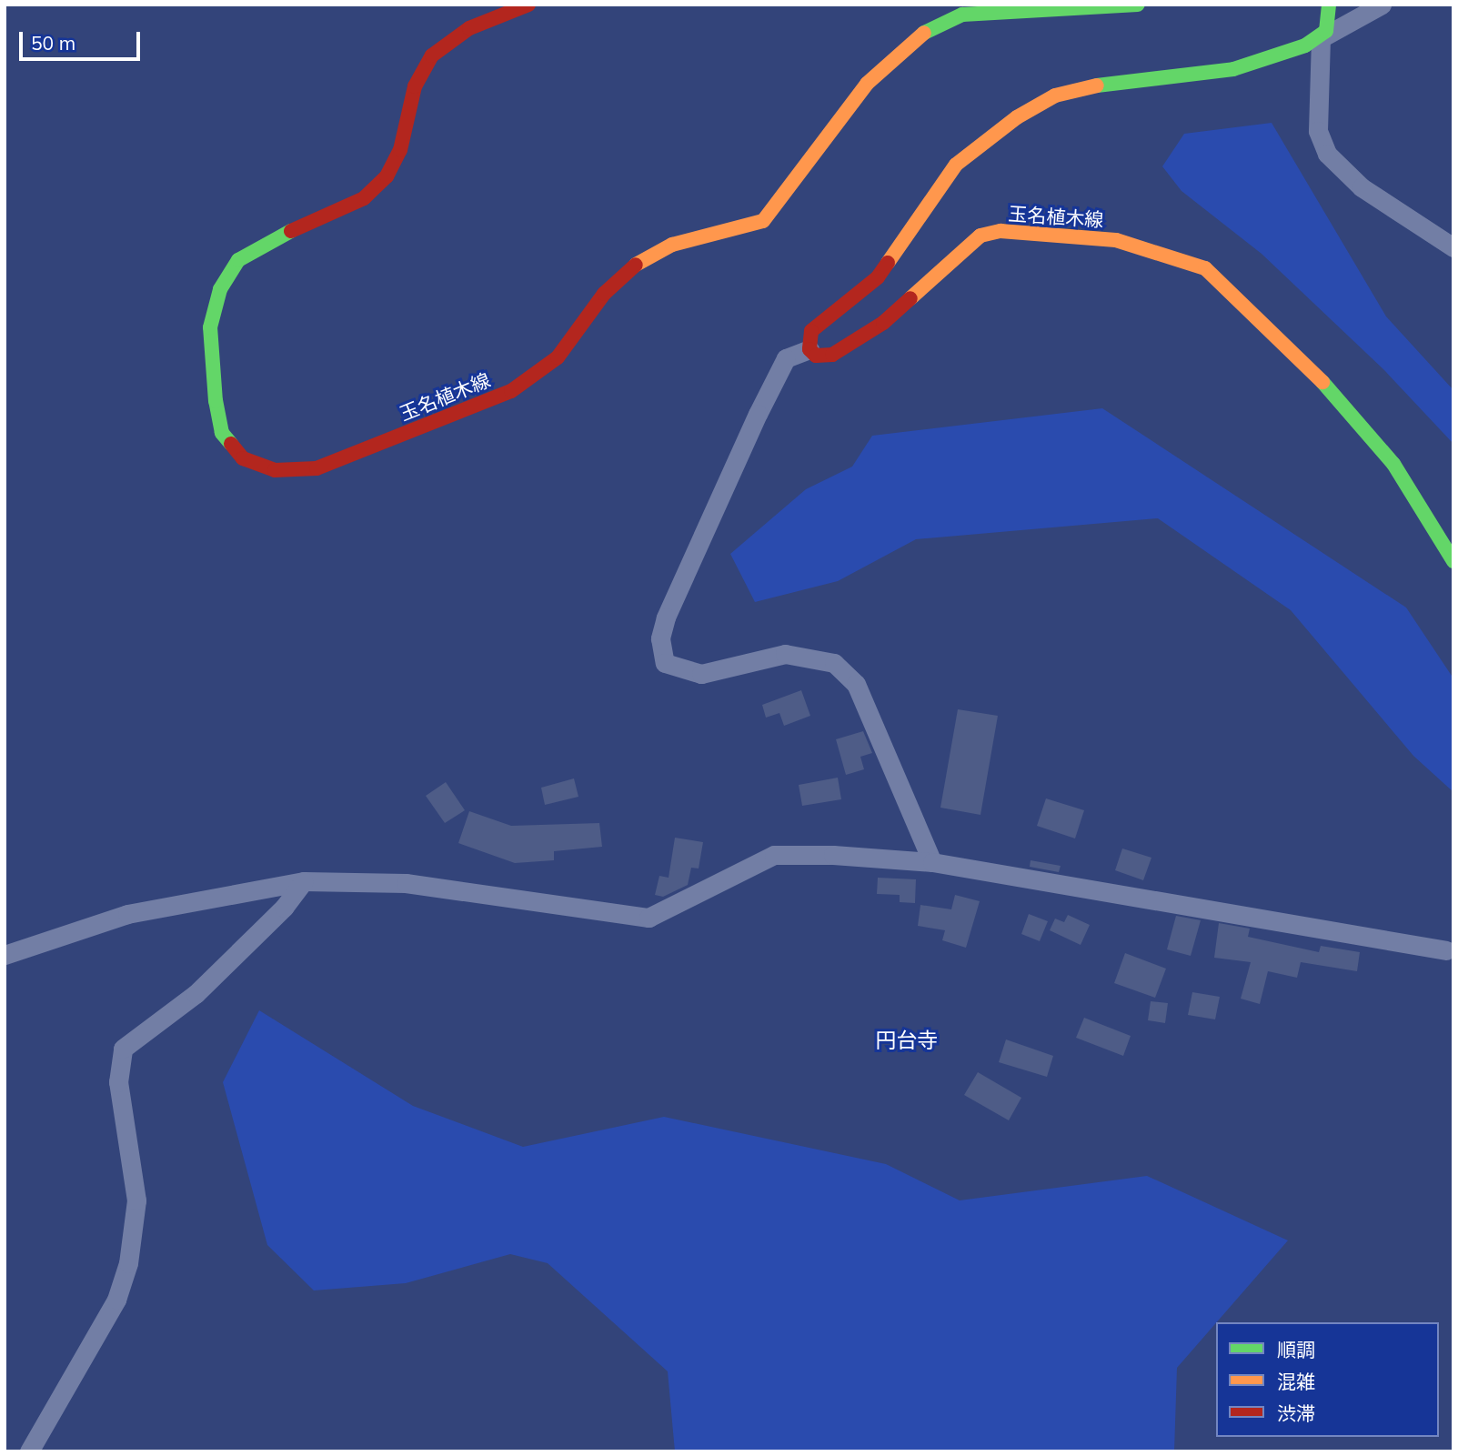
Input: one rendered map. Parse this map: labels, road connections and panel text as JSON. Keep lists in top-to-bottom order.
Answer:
{
  "streets": {
    "main road": ["玉名植木線"]
  },
  "districts": ["円台寺"],
  "legend": ["順調", "混雑", "渋滞"],
  "scale_bar": "50 m"
}
